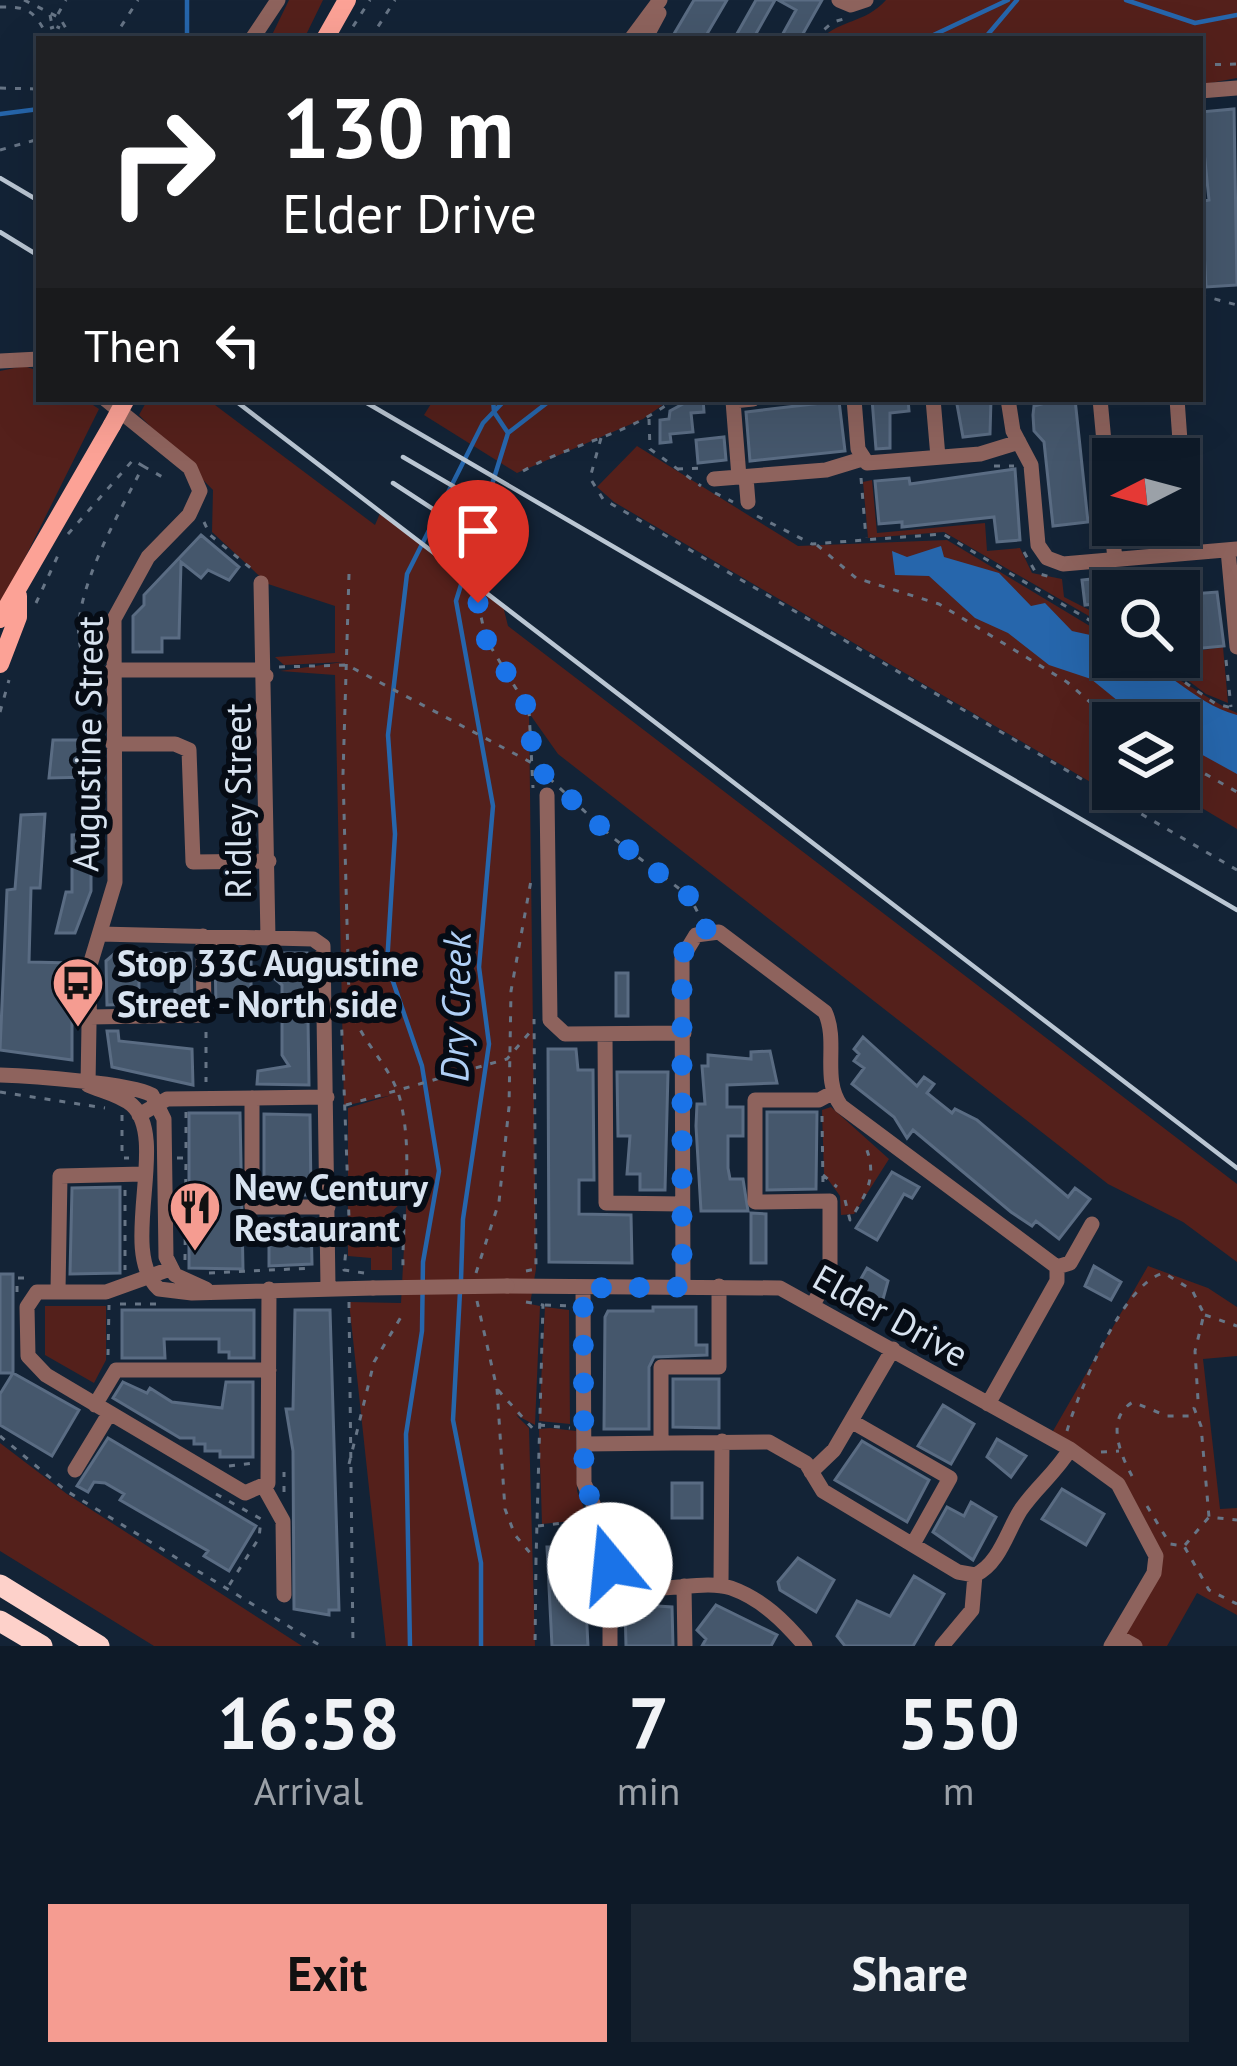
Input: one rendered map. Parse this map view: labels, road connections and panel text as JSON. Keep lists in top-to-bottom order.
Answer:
{
  "streets": {
    "street": ["Augustine Street", "Ridley Street", "Elder Drive"]
  },
  "crossings": [
    ["Augustine Street", "Ridley Street"]
  ],
  "water": ["Dry Creek"],
  "places": {
    "bus stop": ["Stop 33C Augustine Street - North side"],
    "restaurant": ["New Century Restaurant"]
  },
  "north": "left",
  "page": {
    "turn": ["130 m", "Elder Drive"],
    "then": "Then",
    "eta": [
      "16:58",
      "Arrival",
      "7",
      "min",
      "550",
      "m"
    ],
    "buttons": ["Exit", "Share"]
  }
}
